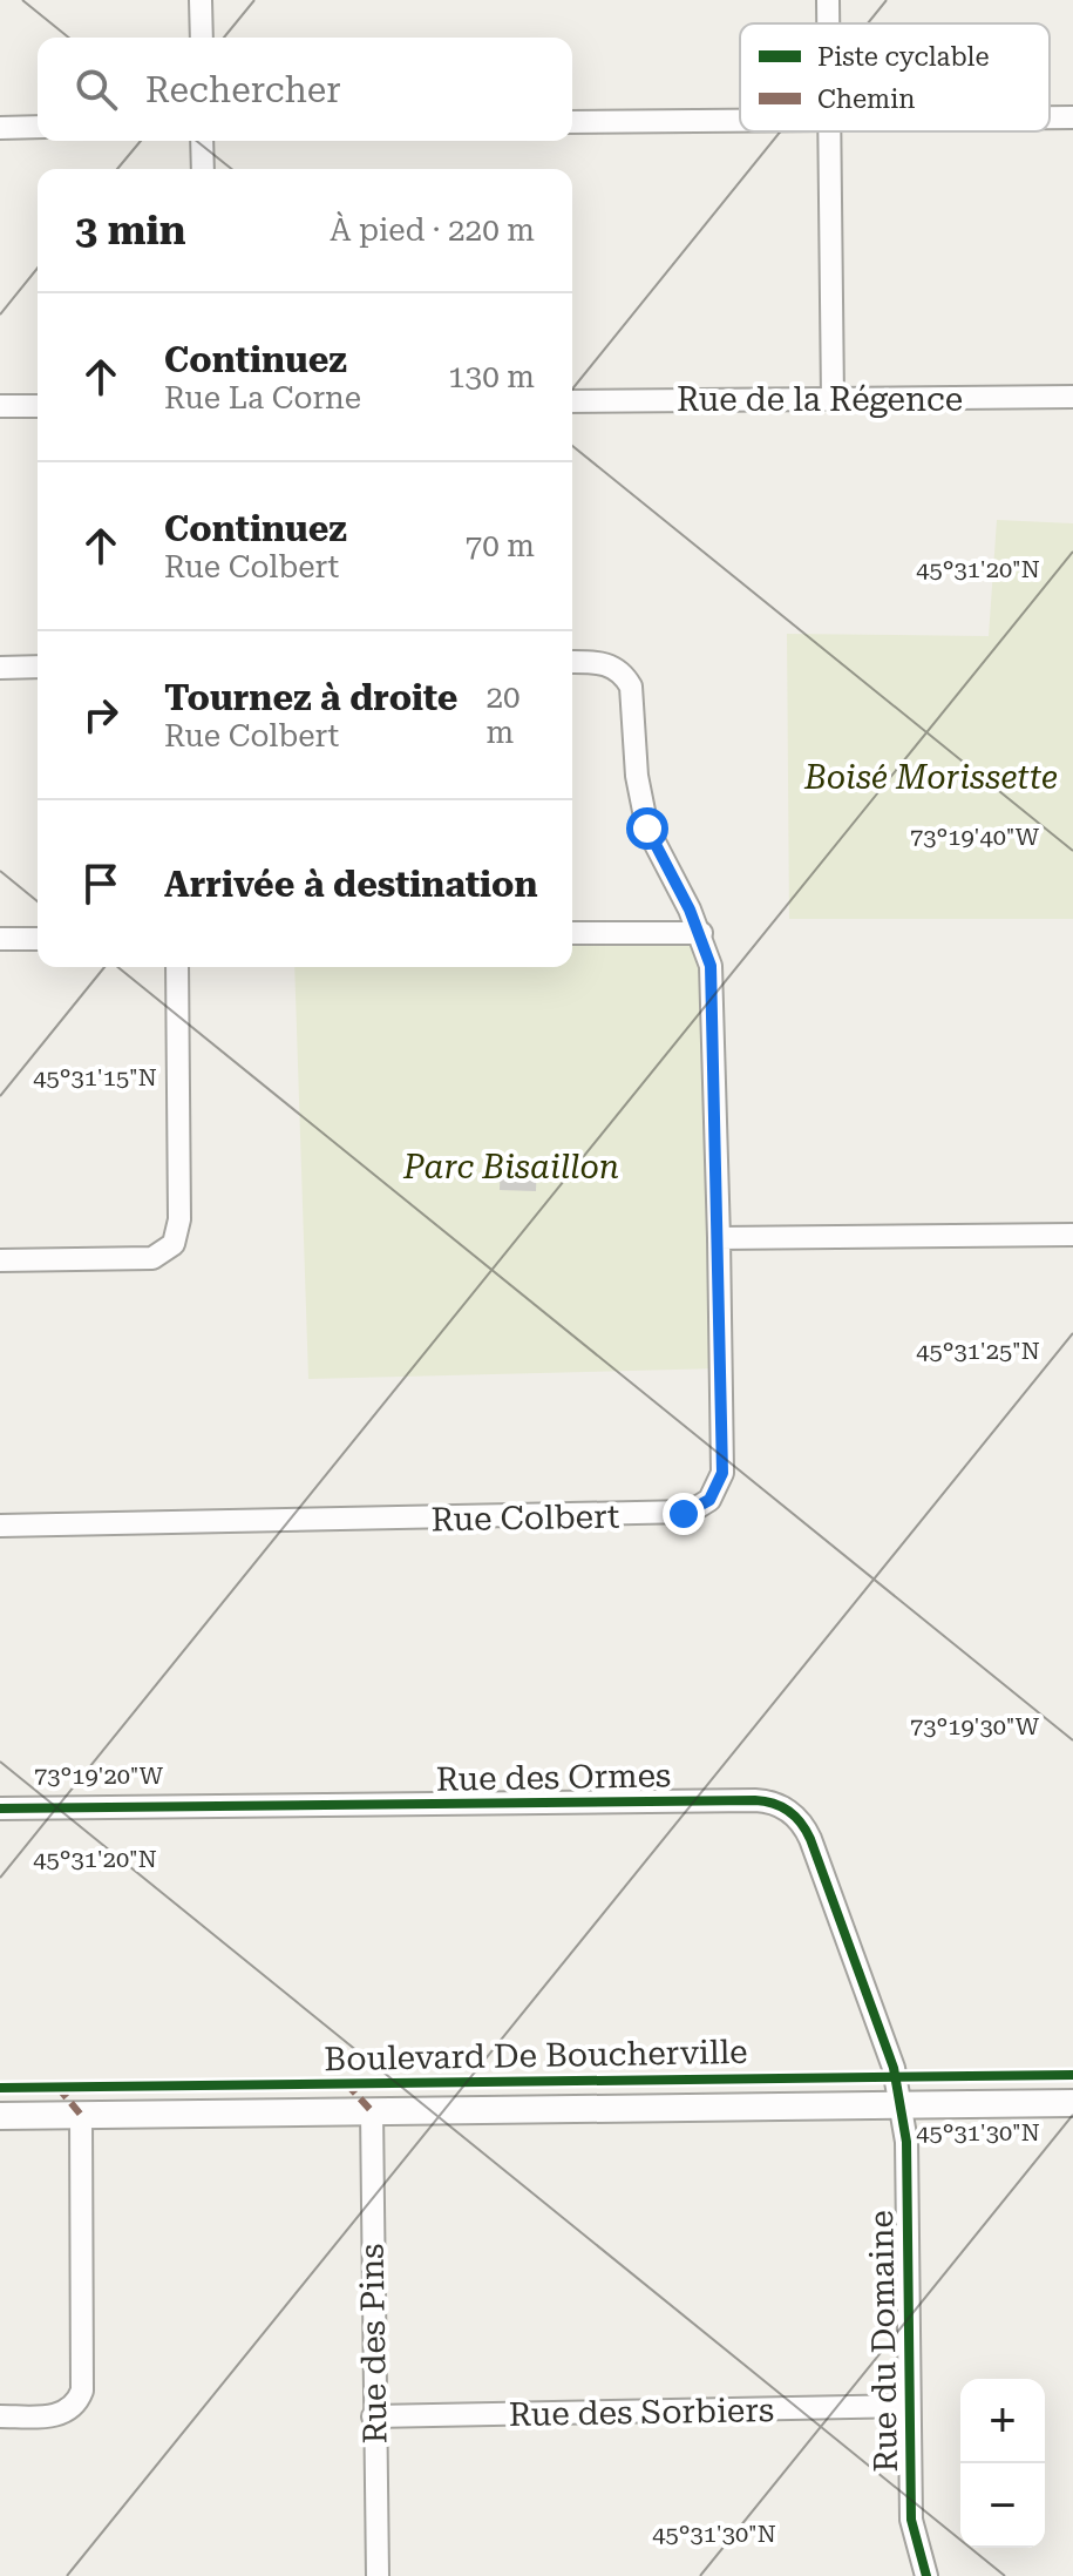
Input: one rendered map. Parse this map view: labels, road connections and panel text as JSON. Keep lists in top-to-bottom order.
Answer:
{
  "streets": {
    "street": [
      "Rue de la Régence",
      "Rue Colbert",
      "Rue des Ormes",
      "Boulevard De Boucherville",
      "Rue du Domaine",
      "Rue des Pins",
      "Rue des Sorbiers"
    ]
  },
  "crossings": [
    ["Rue des Ormes", "Boulevard De Boucherville"],
    ["Rue des Ormes", "Rue du Domaine"],
    ["Boulevard De Boucherville", "Rue du Domaine"],
    ["Boulevard De Boucherville", "Rue des Pins"],
    ["Rue du Domaine", "Rue des Sorbiers"],
    ["Rue des Pins", "Rue des Sorbiers"]
  ],
  "parks": ["Boisé Morissette", "Parc Bisaillon"],
  "legend": ["Piste cyclable", "Chemin"],
  "page": {
    "search": "Rechercher",
    "heading": ["3 min", "À pied · 220 m"],
    "list": [
      ["Continuez", "Rue La Corne", "130 m"],
      ["Continuez", "Rue Colbert", "70 m"],
      ["Tournez à droite", "Rue Colbert", "20 m"],
      "Arrivée à destination"
    ],
    "map_buttons": ["+", "−"]
  },
  "coordinates": [
    "45°31'20\"N",
    "73°19'40\"W",
    "45°31'15\"N",
    "45°31'25\"N",
    "73°19'30\"W",
    "73°19'20\"W",
    "45°31'30\"N"
  ]
}
